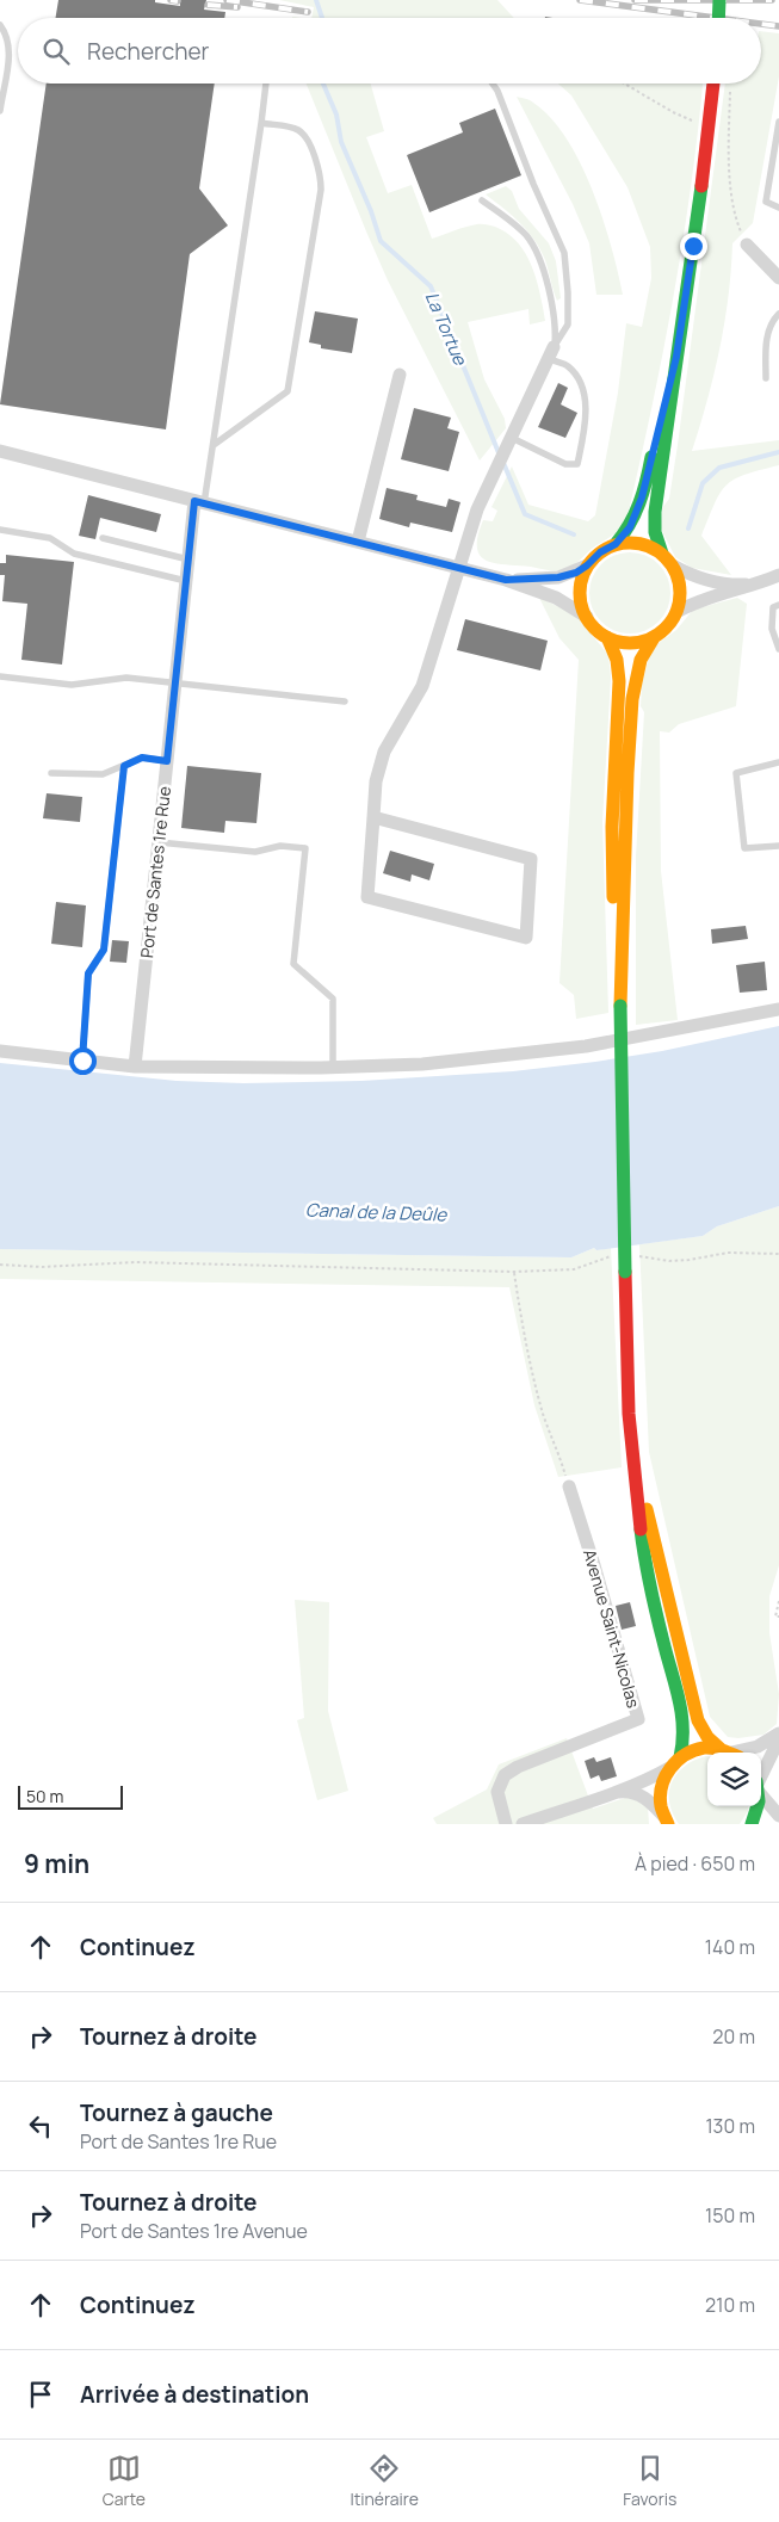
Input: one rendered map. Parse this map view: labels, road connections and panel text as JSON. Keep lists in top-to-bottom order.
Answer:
{
  "streets": {
    "street": ["Port de Santes 1re Rue", "Avenue Saint-Nicolas"]
  },
  "water": ["La Tortue", "Canal de la Deûle"],
  "scale_bar": "50 m",
  "page": {
    "search": "Rechercher",
    "scale": "50 m",
    "heading": ["9 min", "À pied · 650 m"],
    "list": [
      ["Continuez", "140 m"],
      ["Tournez à droite", "20 m"],
      ["Tournez à gauche", "Port de Santes 1re Rue", "130 m"],
      ["Tournez à droite", "Port de Santes 1re Avenue", "150 m"],
      ["Continuez", "210 m"],
      "Arrivée à destination"
    ],
    "nav": ["Carte", "Itinéraire", "Favoris"]
  }
}
